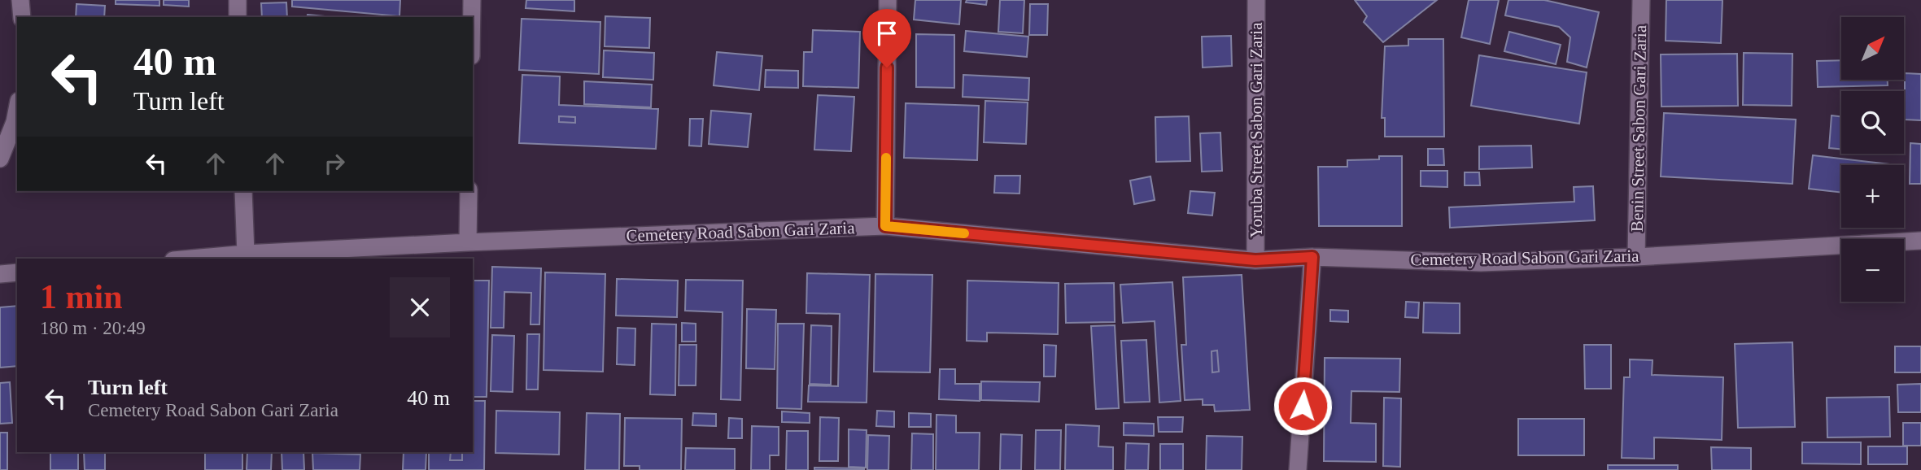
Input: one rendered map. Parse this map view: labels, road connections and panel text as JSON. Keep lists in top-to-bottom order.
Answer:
{
  "streets": {
    "street": ["Benin Street Sabon Gari Zaria", "Yoruba Street Sabon Gari Zaria", "Cemetery Road Sabon Gari Zaria"]
  },
  "crossings": [
    ["Benin Street Sabon Gari Zaria", "Cemetery Road Sabon Gari Zaria"],
    ["Yoruba Street Sabon Gari Zaria", "Cemetery Road Sabon Gari Zaria"]
  ],
  "north": "top right",
  "page": {
    "map_buttons": ["+", "−"],
    "turn": ["40 m", "Turn left"],
    "heading": ["1 min", "180 m · 20:49"],
    "list": [
      {
        "name": "Turn left",
        "note": "Cemetery Road Sabon Gari Zaria",
        "value": "40 m"
      }
    ]
  }
}
